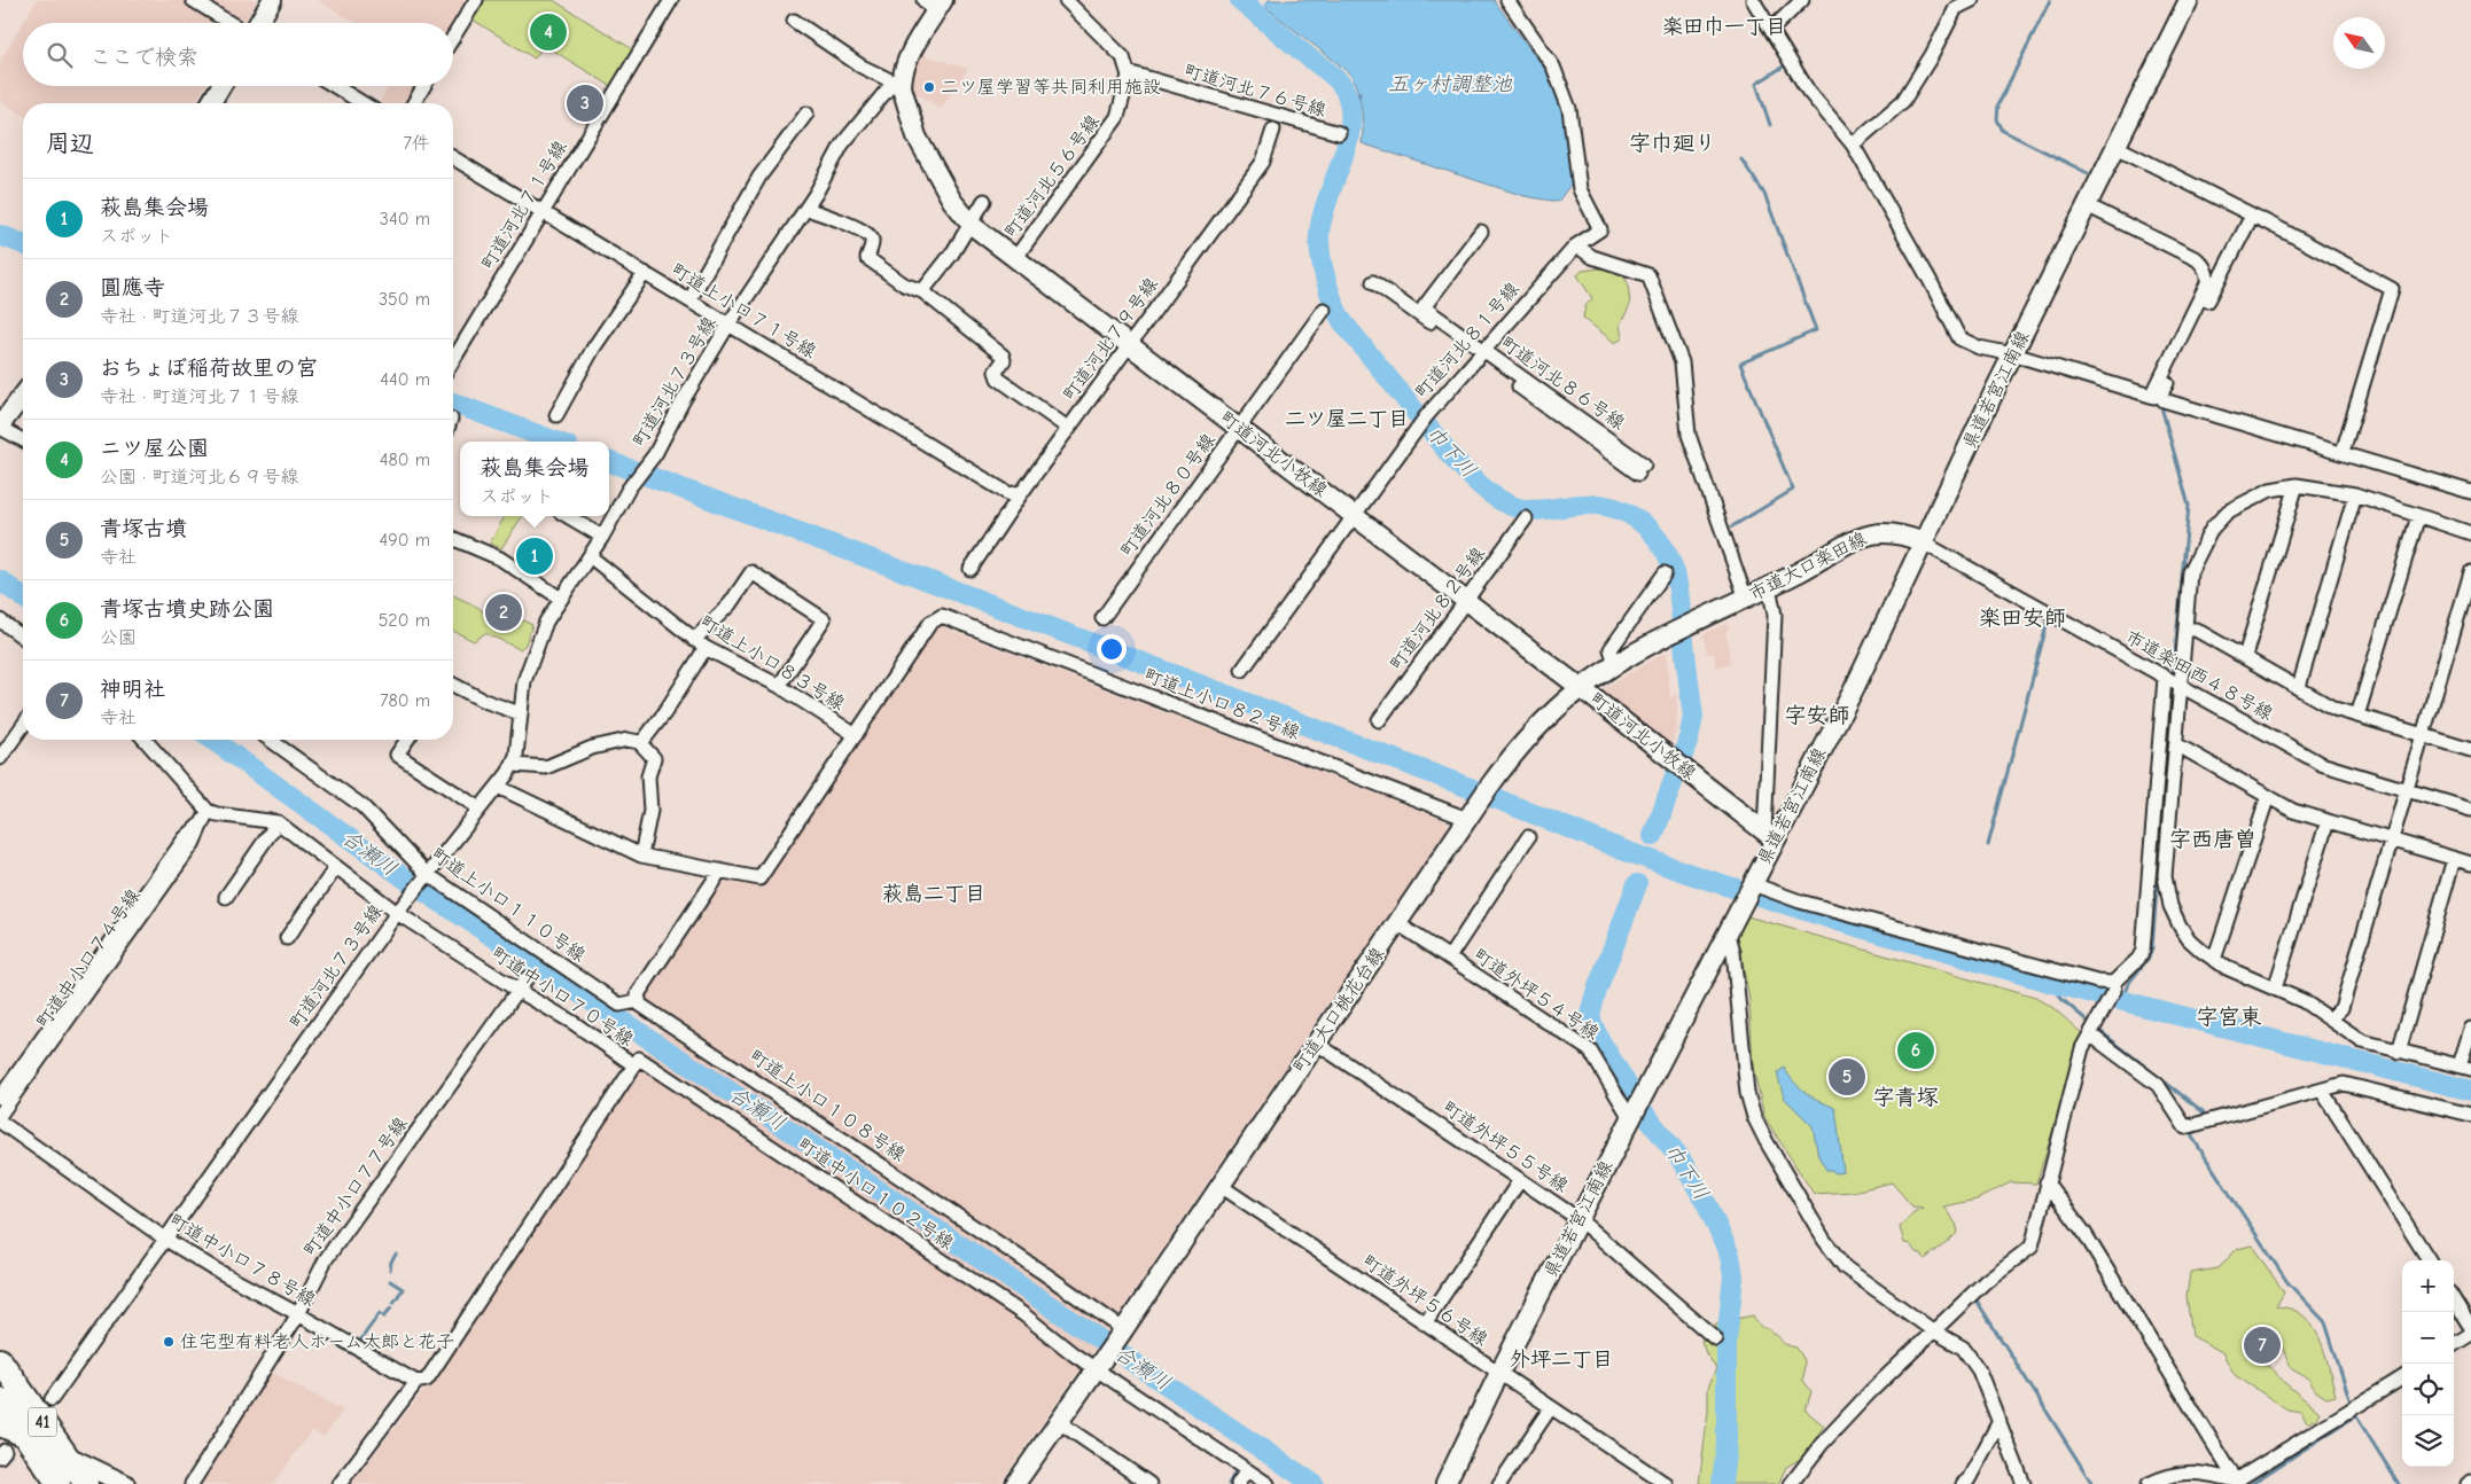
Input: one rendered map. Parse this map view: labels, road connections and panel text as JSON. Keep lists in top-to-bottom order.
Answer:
{
  "streets": {
    "highway": ["41"],
    "street": [
      "町道河北７６号線",
      "町道河北５６号線",
      "町道河北７１号線",
      "町道上小口７１号線",
      "町道河北７９号線",
      "町道河北８１号線",
      "町道河北７３号線",
      "町道河北８６号線",
      "県道若宮江南線",
      "町道河北小牧線",
      "町道河北８０号線",
      "市道大口楽田線",
      "町道河北８２号線",
      "町道上小口８３号線",
      "市道楽田西４８号線",
      "町道上小口８２号線",
      "町道上小口１１０号線",
      "町道中小口７４号線",
      "町道外坪５４号線",
      "町道中小口７０号線",
      "町道大口桃花台線",
      "町道上小口１０８号線",
      "町道外坪５５号線",
      "町道中小口７７号線",
      "町道中小口１０２号線",
      "町道中小口７８号線",
      "町道外坪５６号線"
    ]
  },
  "crossings": [
    ["町道河北７６号線", "町道河北５６号線"],
    ["町道河北５６号線", "町道河北小牧線"],
    ["町道河北７１号線", "町道上小口７１号線"],
    ["町道上小口７１号線", "町道河北７９号線"],
    ["町道上小口７１号線", "町道河北７３号線"],
    ["町道河北７９号線", "町道河北小牧線"],
    ["町道河北８１号線", "町道河北８６号線"],
    ["町道河北８１号線", "町道河北小牧線"],
    ["町道河北７３号線", "町道河北小牧線"],
    ["町道河北７３号線", "町道上小口８３号線"],
    ["町道河北７３号線", "町道上小口１１０号線"],
    ["町道河北７３号線", "町道中小口７０号線"],
    ["町道河北７３号線", "町道中小口７８号線"],
    ["県道若宮江南線", "町道河北小牧線"],
    ["県道若宮江南線", "市道大口楽田線"],
    ["県道若宮江南線", "市道楽田西４８号線"],
    ["県道若宮江南線", "町道外坪５４号線"],
    ["県道若宮江南線", "町道外坪５５号線"],
    ["県道若宮江南線", "町道外坪５６号線"],
    ["町道河北小牧線", "町道河北８０号線"],
    ["町道河北小牧線", "町道河北８２号線"],
    ["町道河北小牧線", "町道大口桃花台線"],
    ["市道大口楽田線", "市道楽田西４８号線"],
    ["市道大口楽田線", "町道大口桃花台線"],
    ["町道上小口８３号線", "町道上小口８２号線"],
    ["町道上小口８２号線", "町道大口桃花台線"],
    ["町道上小口１１０号線", "町道上小口１０８号線"],
    ["町道中小口７４号線", "町道中小口７０号線"],
    ["町道外坪５４号線", "町道大口桃花台線"],
    ["町道中小口７０号線", "町道中小口７７号線"],
    ["町道中小口７０号線", "町道中小口１０２号線"],
    ["町道中小口７０号線", "町道中小口７８号線"],
    ["町道大口桃花台線", "町道上小口１０８号線"],
    ["町道大口桃花台線", "町道外坪５５号線"],
    ["町道大口桃花台線", "町道中小口１０２号線"],
    ["町道大口桃花台線", "町道外坪５６号線"],
    ["町道中小口７７号線", "町道中小口７８号線"]
  ],
  "districts": [
    "楽田巾一丁目",
    "字巾廻り",
    "二ツ屋二丁目",
    "楽田安師",
    "字安師",
    "字西唐曽",
    "萩島二丁目",
    "字宮東",
    "字青塚",
    "外坪二丁目"
  ],
  "water": ["五ヶ村調整池", "巾下川", "合瀬川"],
  "places": ["二ツ屋学習等共同利用施設", "住宅型有料老人ホーム太郎と花子"],
  "north": "top left",
  "page": {
    "pins": [
      "4",
      "3",
      "1",
      "2",
      "6",
      "5",
      "7"
    ],
    "search": "ここで検索",
    "heading": ["周辺", "7件"],
    "list": [
      {
        "mark": "1",
        "name": "萩島集会場",
        "note": "スポット",
        "value": "340 m"
      },
      {
        "mark": "2",
        "name": "圓應寺",
        "note": "寺社 · 町道河北７３号線",
        "value": "350 m"
      },
      {
        "mark": "3",
        "name": "おちょぼ稲荷故里の宮",
        "note": "寺社 · 町道河北７１号線",
        "value": "440 m"
      },
      {
        "mark": "4",
        "name": "ニツ屋公園",
        "note": "公園 · 町道河北６９号線",
        "value": "480 m"
      },
      {
        "mark": "5",
        "name": "青塚古墳",
        "note": "寺社",
        "value": "490 m"
      },
      {
        "mark": "6",
        "name": "青塚古墳史跡公園",
        "note": "公園",
        "value": "520 m"
      },
      {
        "mark": "7",
        "name": "神明社",
        "note": "寺社",
        "value": "780 m"
      }
    ],
    "popup": ["萩島集会場", "スポット"],
    "map_buttons": ["+", "−"]
  }
}
